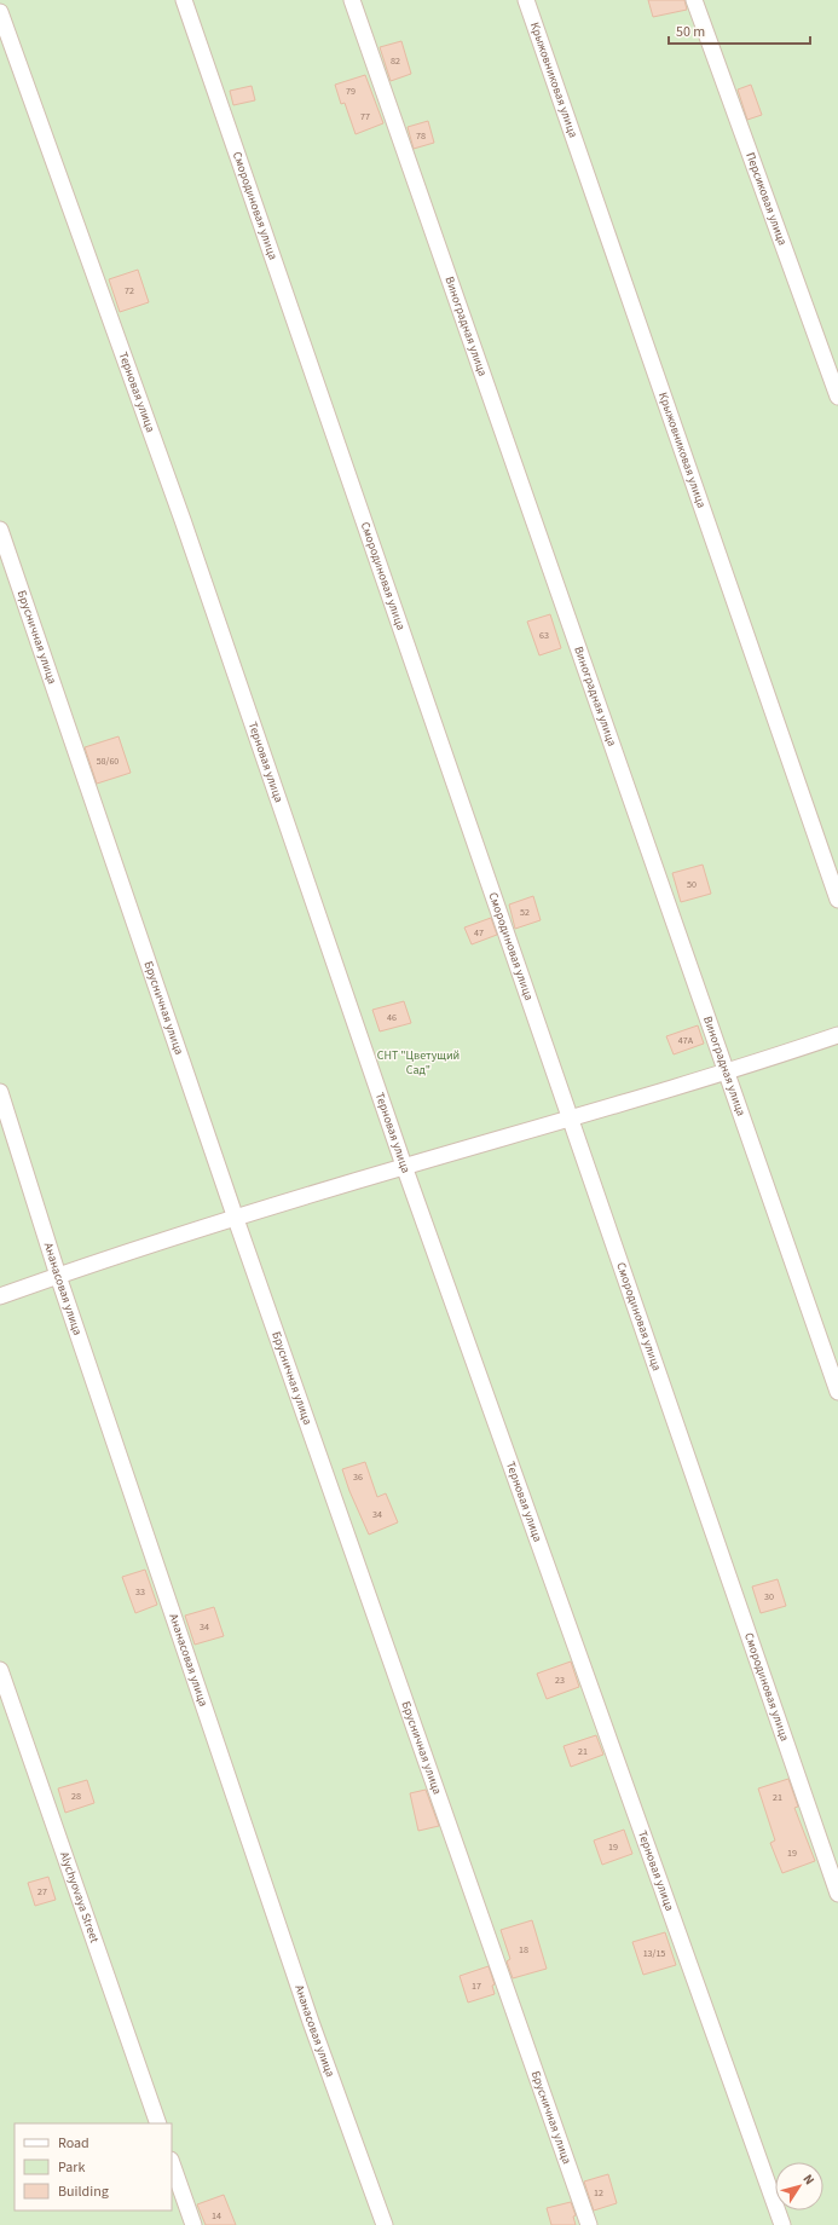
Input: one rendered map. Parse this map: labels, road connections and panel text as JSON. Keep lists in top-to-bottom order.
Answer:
{
  "streets": {
    "street": [
      "Крыжовниковая улица",
      "Персиковая улица",
      "Смородиновая улица",
      "Виноградная улица",
      "Терновая улица",
      "Брусничная улица",
      "Ананасовая улица",
      "Alychyovaya Street"
    ]
  },
  "parks": ["СНТ \"Цветущий Сад\""],
  "house_numbers": [
    "82",
    "79",
    "77",
    "78",
    "72",
    "63",
    "58/60",
    "50",
    "52",
    "47",
    "46",
    "47А",
    "36",
    "34",
    "33",
    "30",
    "34",
    "23",
    "21",
    "28",
    "21",
    "19",
    "19",
    "27",
    "18",
    "13/15",
    "17",
    "12",
    "14"
  ],
  "legend": ["Road", "Park", "Building"],
  "scale_bar": "50 m",
  "north": "top right"
}
